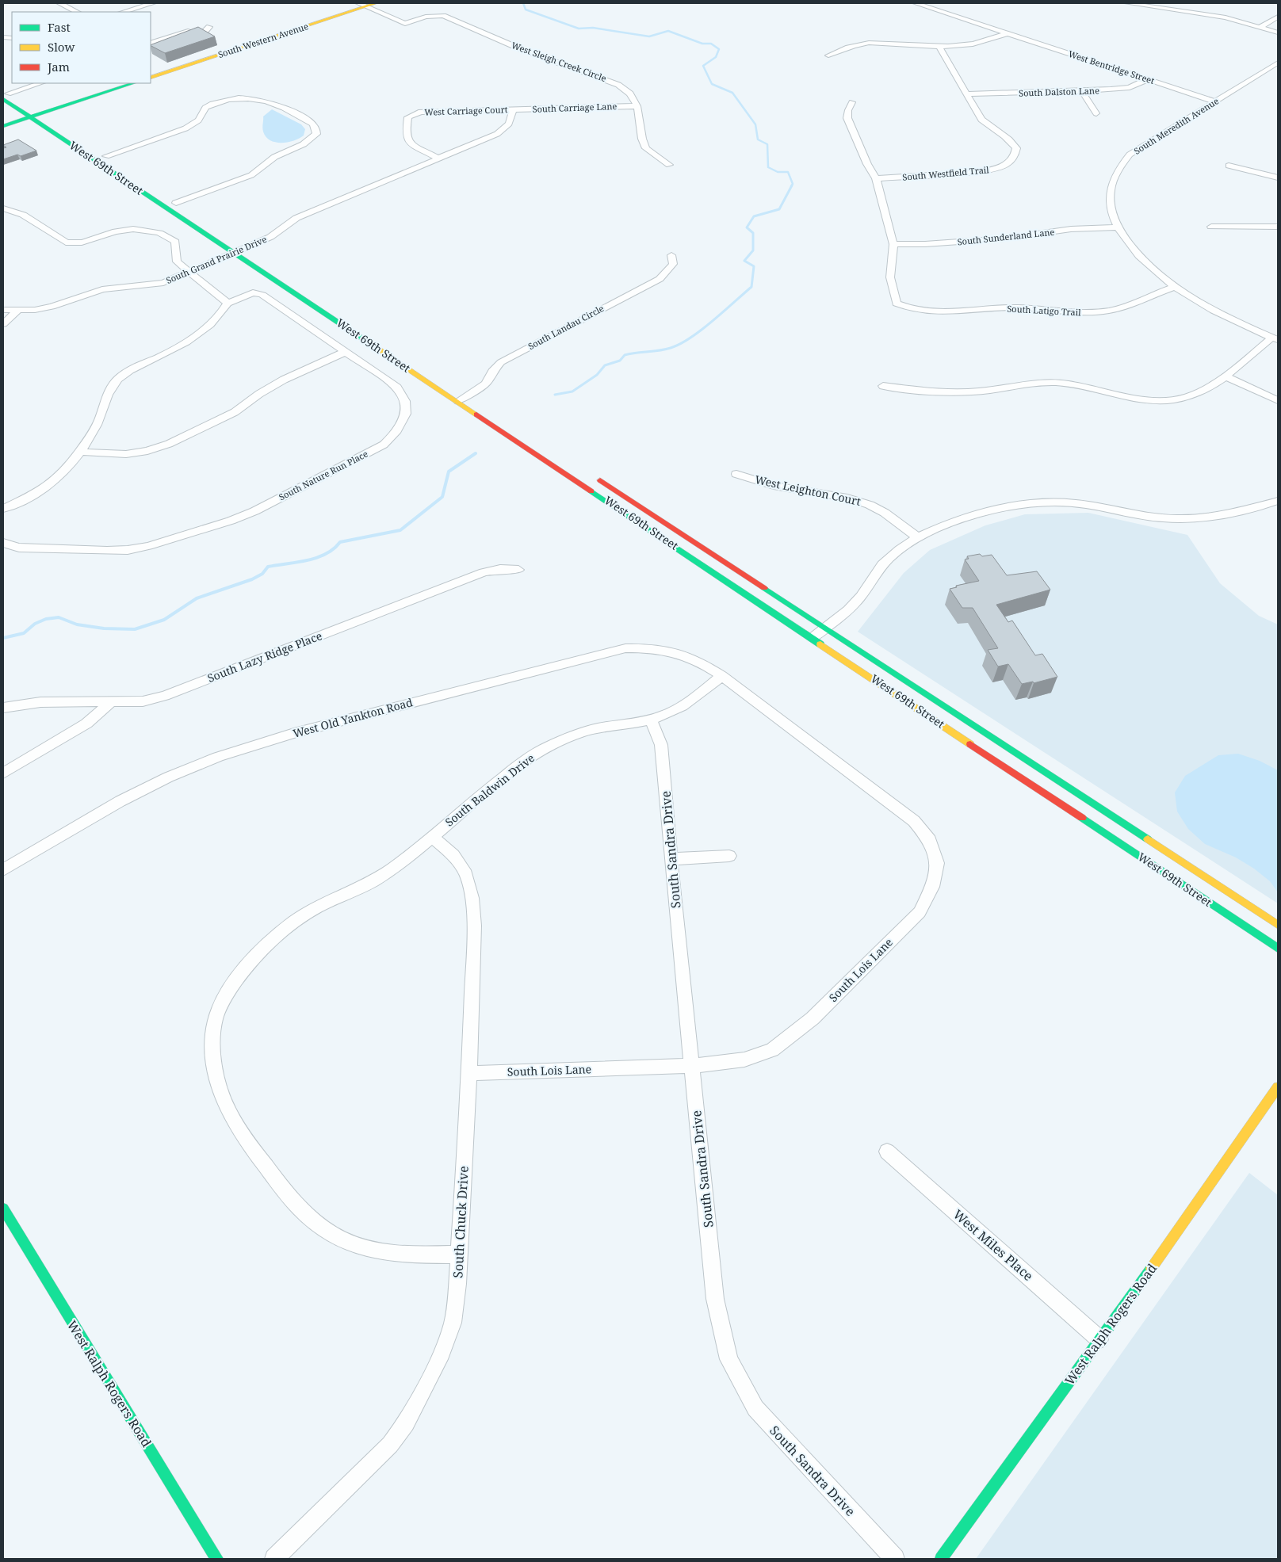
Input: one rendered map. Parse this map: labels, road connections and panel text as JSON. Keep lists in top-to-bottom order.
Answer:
{
  "streets": {
    "main road": ["South Western Avenue", "West 69th Street", "West Ralph Rogers Road"],
    "street": [
      "West Sleigh Creek Circle",
      "West Bentridge Street",
      "South Dalston Lane",
      "South Carriage Lane",
      "West Carriage Court",
      "South Meredith Avenue",
      "South Westfield Trail",
      "South Sunderland Lane",
      "South Grand Prairie Drive",
      "South Latigo Trail",
      "South Landau Circle",
      "South Nature Run Place",
      "West Leighton Court",
      "South Lazy Ridge Place",
      "West Old Yankton Road",
      "South Baldwin Drive",
      "South Sandra Drive",
      "South Lois Lane",
      "South Chuck Drive",
      "West Miles Place"
    ]
  },
  "crossings": [
    ["South Western Avenue", "West Sleigh Creek Circle"],
    ["West Sleigh Creek Circle", "South Carriage Lane"],
    ["West Bentridge Street", "South Dalston Lane"],
    ["West Bentridge Street", "South Meredith Avenue"],
    ["South Dalston Lane", "South Westfield Trail"],
    ["South Carriage Lane", "West Carriage Court"],
    ["South Carriage Lane", "South Grand Prairie Drive"],
    ["West Carriage Court", "South Grand Prairie Drive"],
    ["South Meredith Avenue", "South Sunderland Lane"],
    ["South Meredith Avenue", "South Latigo Trail"],
    ["West 69th Street", "South Grand Prairie Drive"],
    ["West 69th Street", "South Landau Circle"],
    ["West Old Yankton Road", "South Baldwin Drive"],
    ["West Old Yankton Road", "South Lois Lane"],
    ["South Baldwin Drive", "South Sandra Drive"],
    ["South Baldwin Drive", "South Lois Lane"],
    ["South Baldwin Drive", "South Chuck Drive"],
    ["South Sandra Drive", "South Lois Lane"],
    ["South Lois Lane", "South Chuck Drive"],
    ["West Miles Place", "West Ralph Rogers Road"]
  ],
  "legend": ["Fast", "Slow", "Jam"]
}
